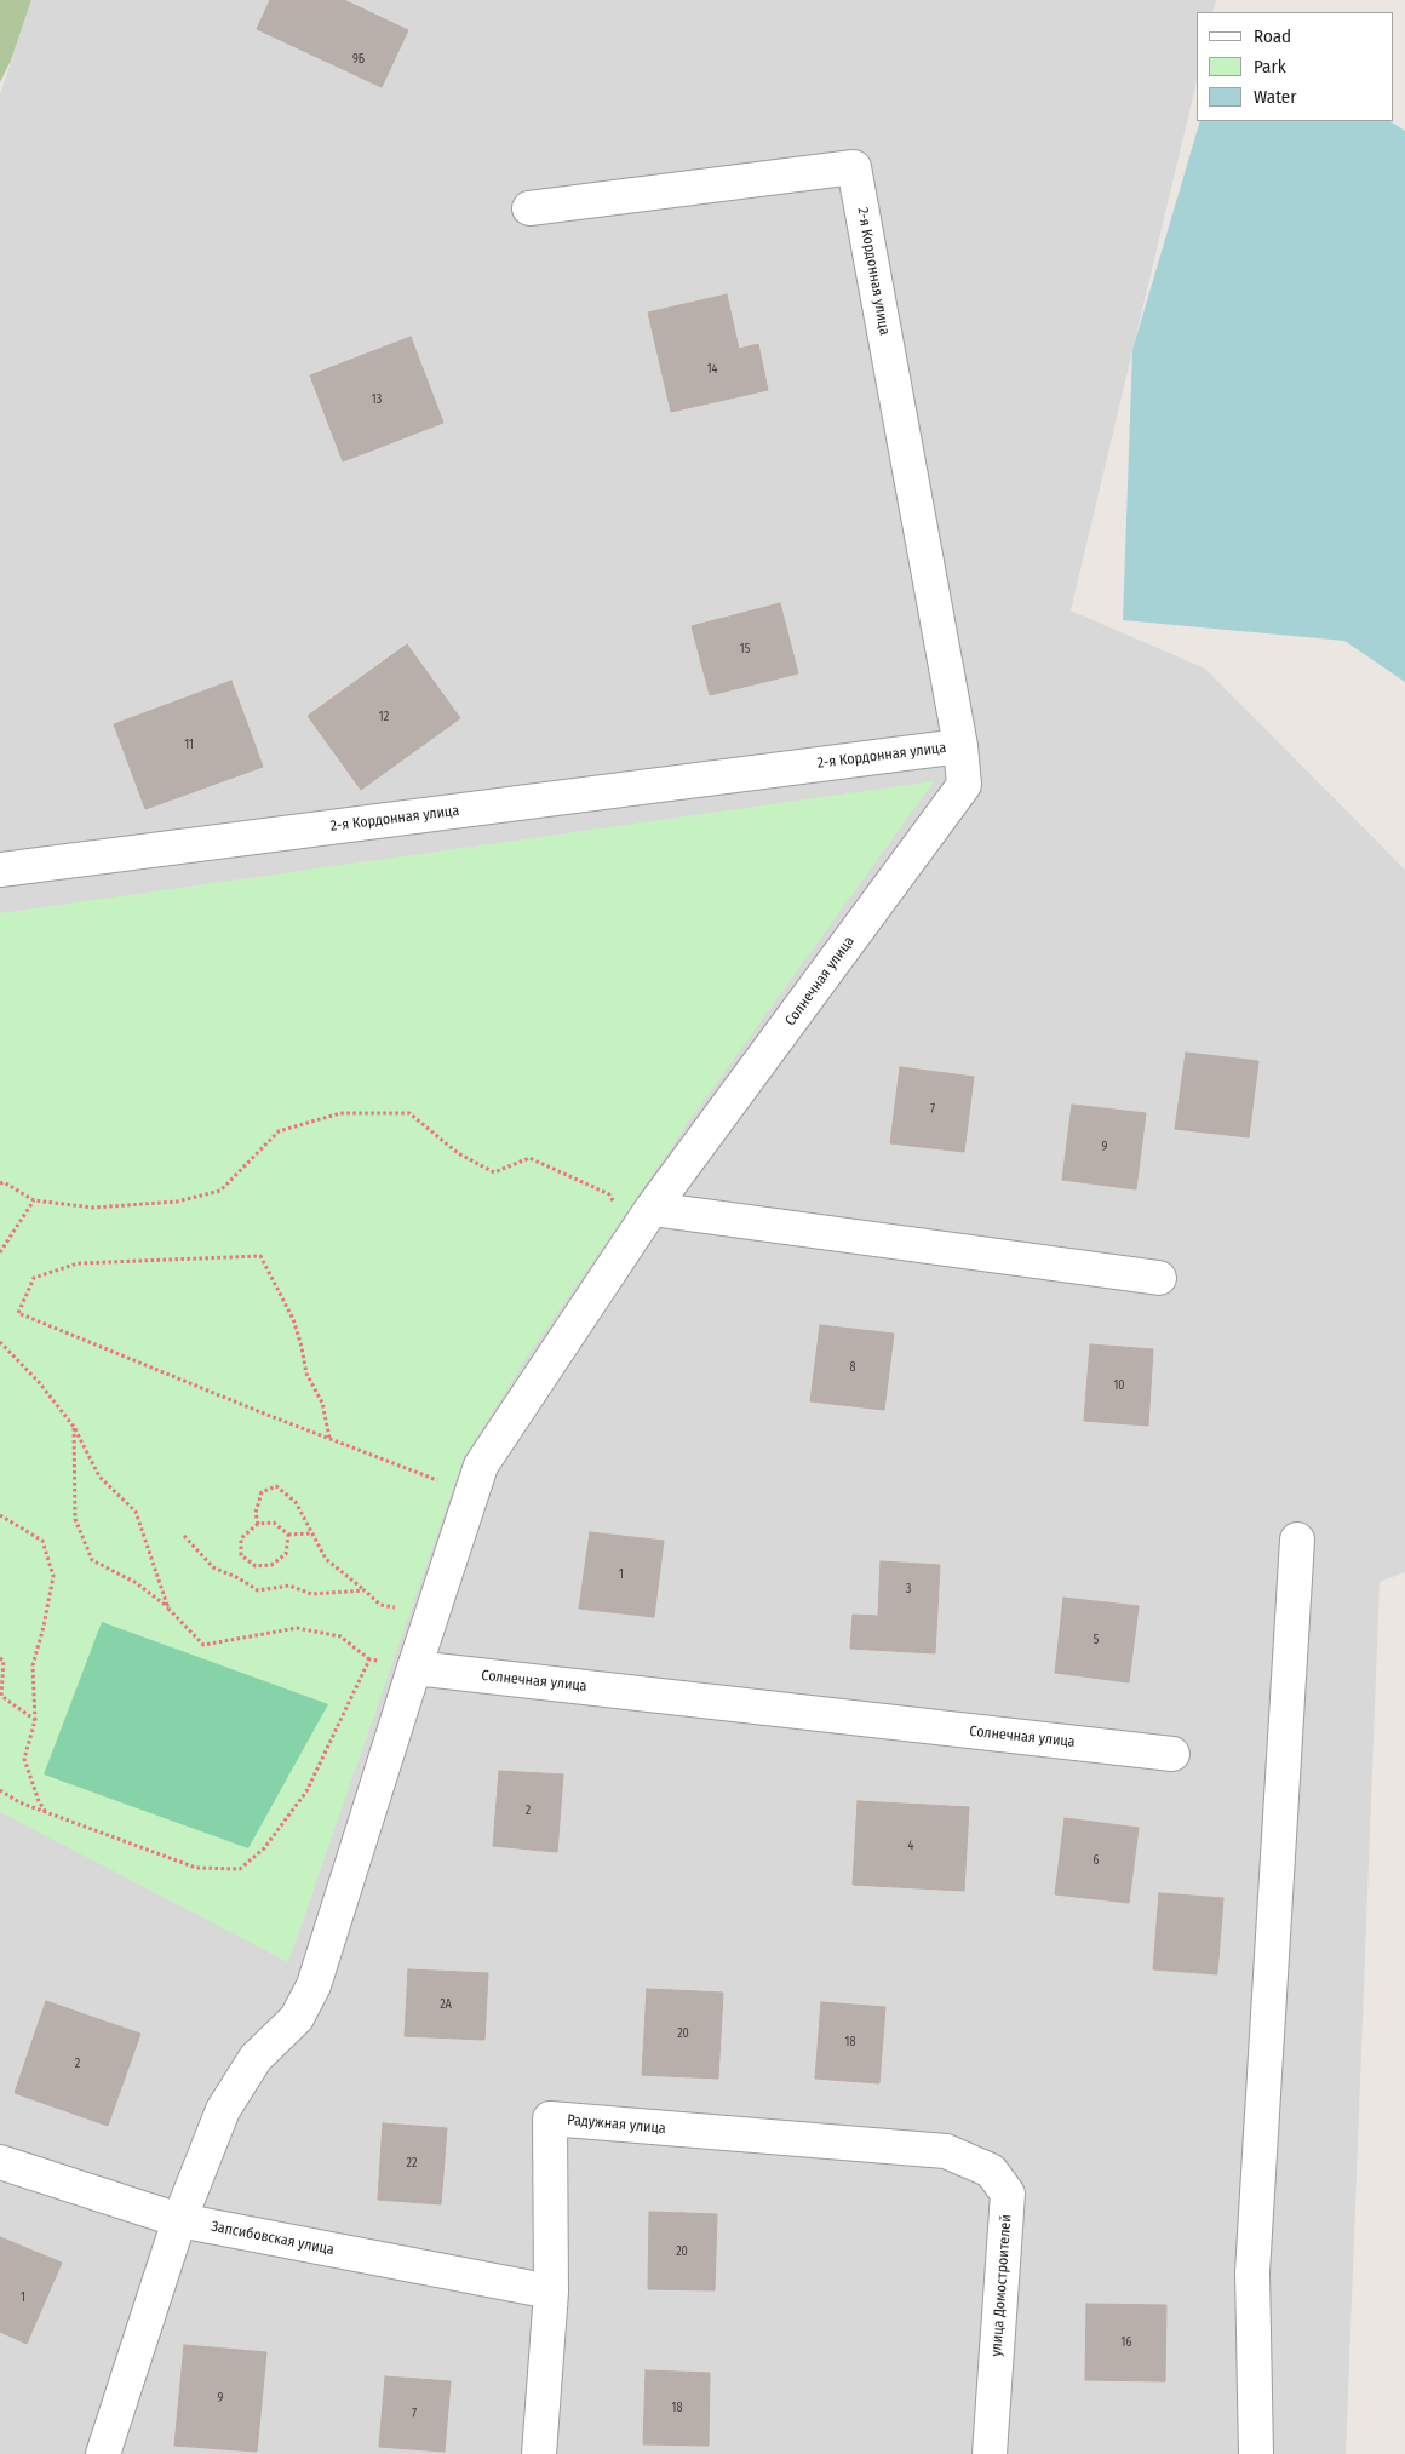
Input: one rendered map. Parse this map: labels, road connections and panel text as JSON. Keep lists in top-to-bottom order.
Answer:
{
  "streets": {
    "street": [
      "2-я Кордонная улица",
      "Солнечная улица",
      "Радужная улица",
      "Запсибовская улица",
      "улица Домостроителей"
    ]
  },
  "crossings": [
    ["2-я Кордонная улица", "Солнечная улица"],
    ["Радужная улица", "Запсибовская улица"],
    ["Радужная улица", "улица Домостроителей"]
  ],
  "house_numbers": [
    "9Б",
    "14",
    "13",
    "15",
    "12",
    "11",
    "7",
    "9",
    "8",
    "10",
    "1",
    "3",
    "5",
    "2",
    "4",
    "6",
    "2А",
    "20",
    "18",
    "2",
    "22",
    "20",
    "1",
    "16",
    "9",
    "18",
    "7"
  ],
  "legend": ["Road", "Park", "Water"]
}
